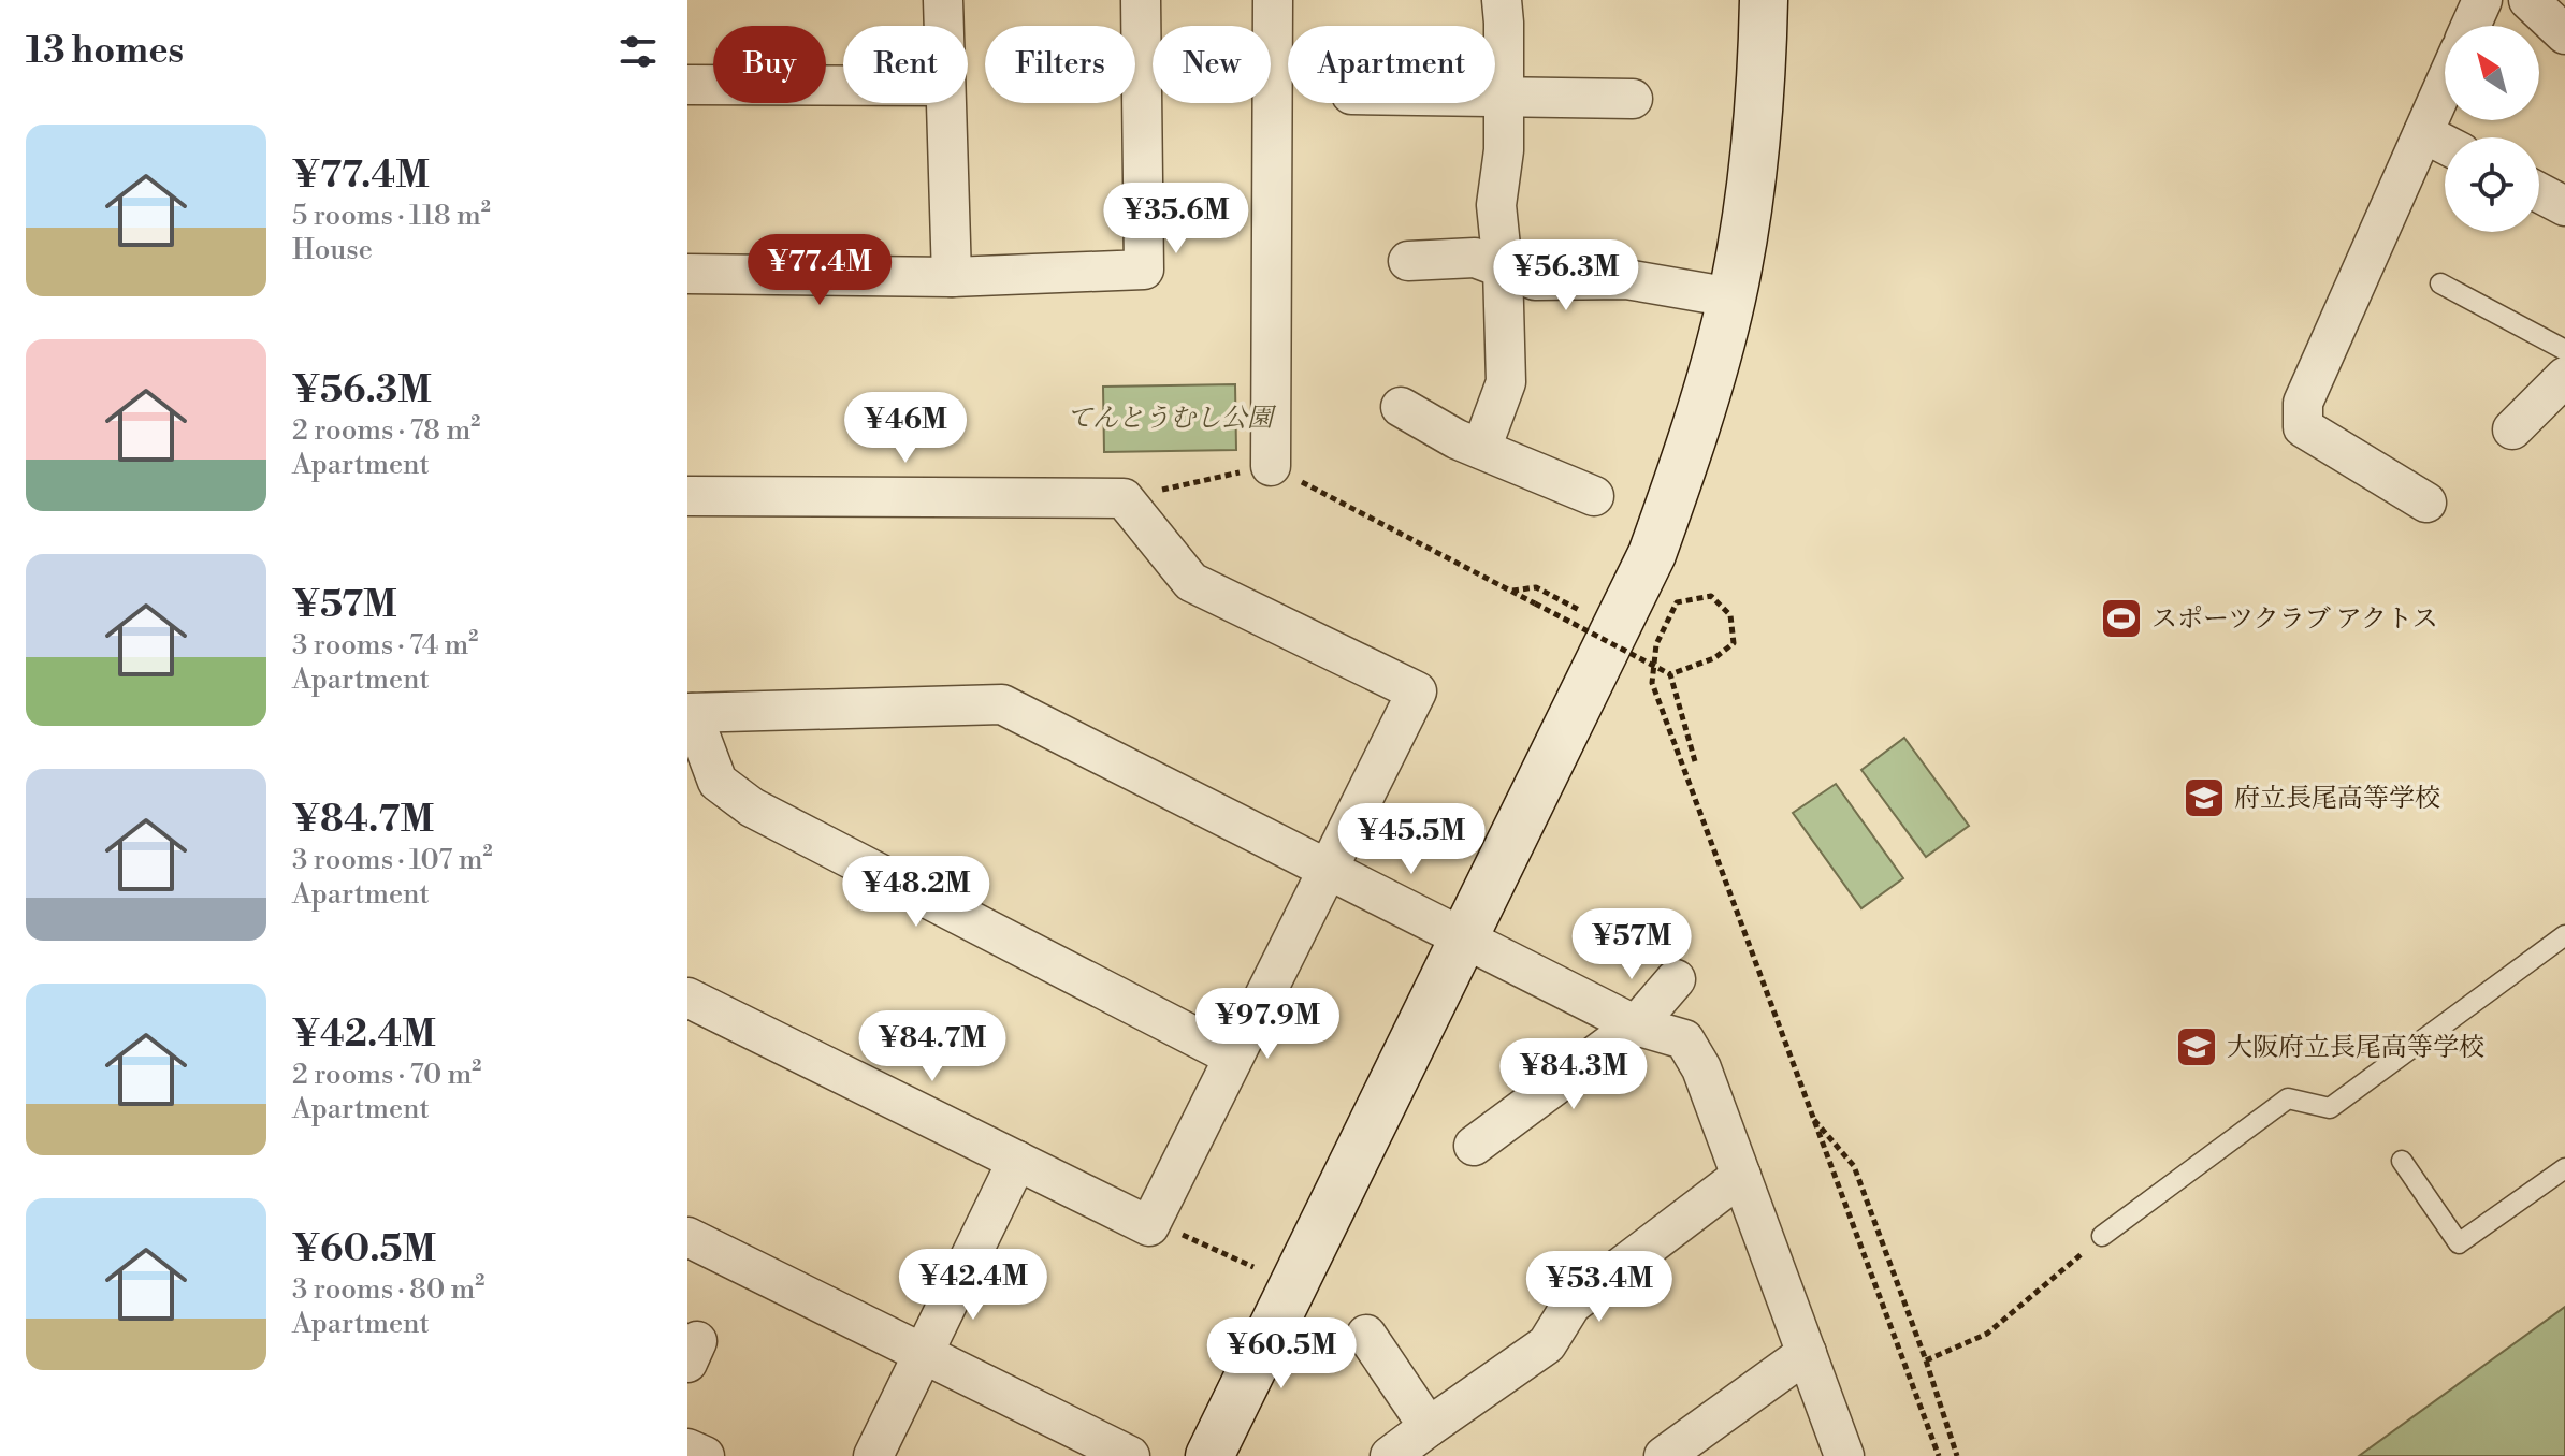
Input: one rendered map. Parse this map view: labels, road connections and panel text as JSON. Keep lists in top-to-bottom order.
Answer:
{
  "parks": ["てんとうむし公園"],
  "places": {
    "sports": ["スポーツクラブ アクトス"],
    "school or university": ["府立長尾高等学校", "大阪府立長尾高等学校"]
  },
  "north": "top left",
  "page": {
    "heading": "13 homes",
    "chip": [
      "Buy",
      "Rent",
      "Filters",
      "New",
      "Apartment"
    ],
    "list": [
      {
        "name": "¥77.4M",
        "note": "5 rooms · 118 m² · House"
      },
      {
        "name": "¥56.3M",
        "note": "2 rooms · 78 m² · Apartment"
      },
      {
        "name": "¥57M",
        "note": "3 rooms · 74 m² · Apartment"
      },
      {
        "name": "¥84.7M",
        "note": "3 rooms · 107 m² · Apartment"
      },
      {
        "name": "¥42.4M",
        "note": "2 rooms · 70 m² · Apartment"
      },
      {
        "name": "¥60.5M",
        "note": "3 rooms · 80 m² · Apartment"
      }
    ],
    "price": [
      "¥35.6M",
      "¥77.4M",
      "¥56.3M",
      "¥46M",
      "¥45.5M",
      "¥48.2M",
      "¥57M",
      "¥97.9M",
      "¥84.7M",
      "¥84.3M",
      "¥42.4M",
      "¥53.4M",
      "¥60.5M"
    ]
  }
}
